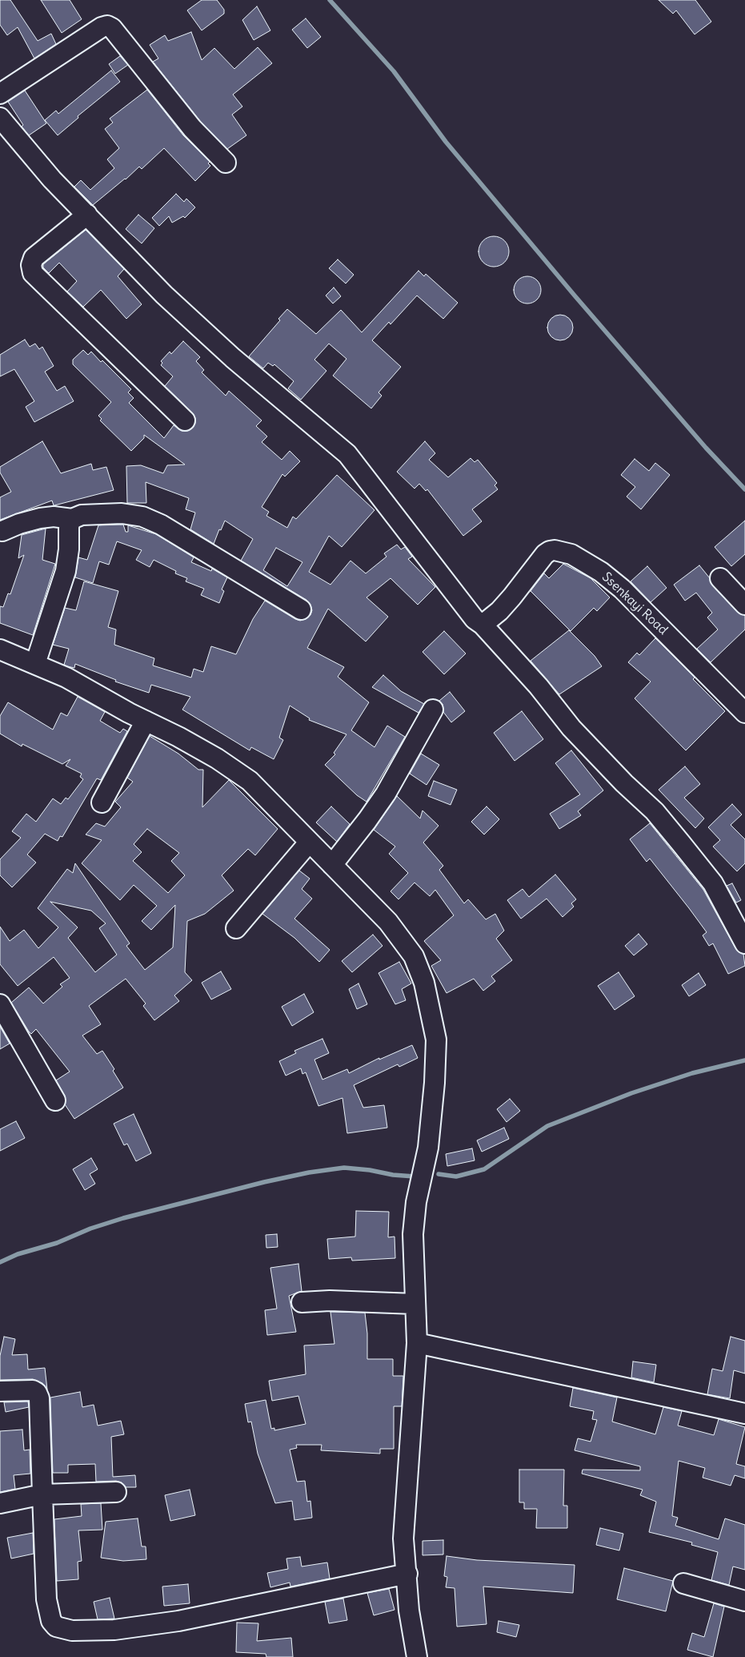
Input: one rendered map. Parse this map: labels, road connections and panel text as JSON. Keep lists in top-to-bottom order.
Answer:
{
  "streets": {
    "street": ["Ssenkayi Road"]
  }
}
